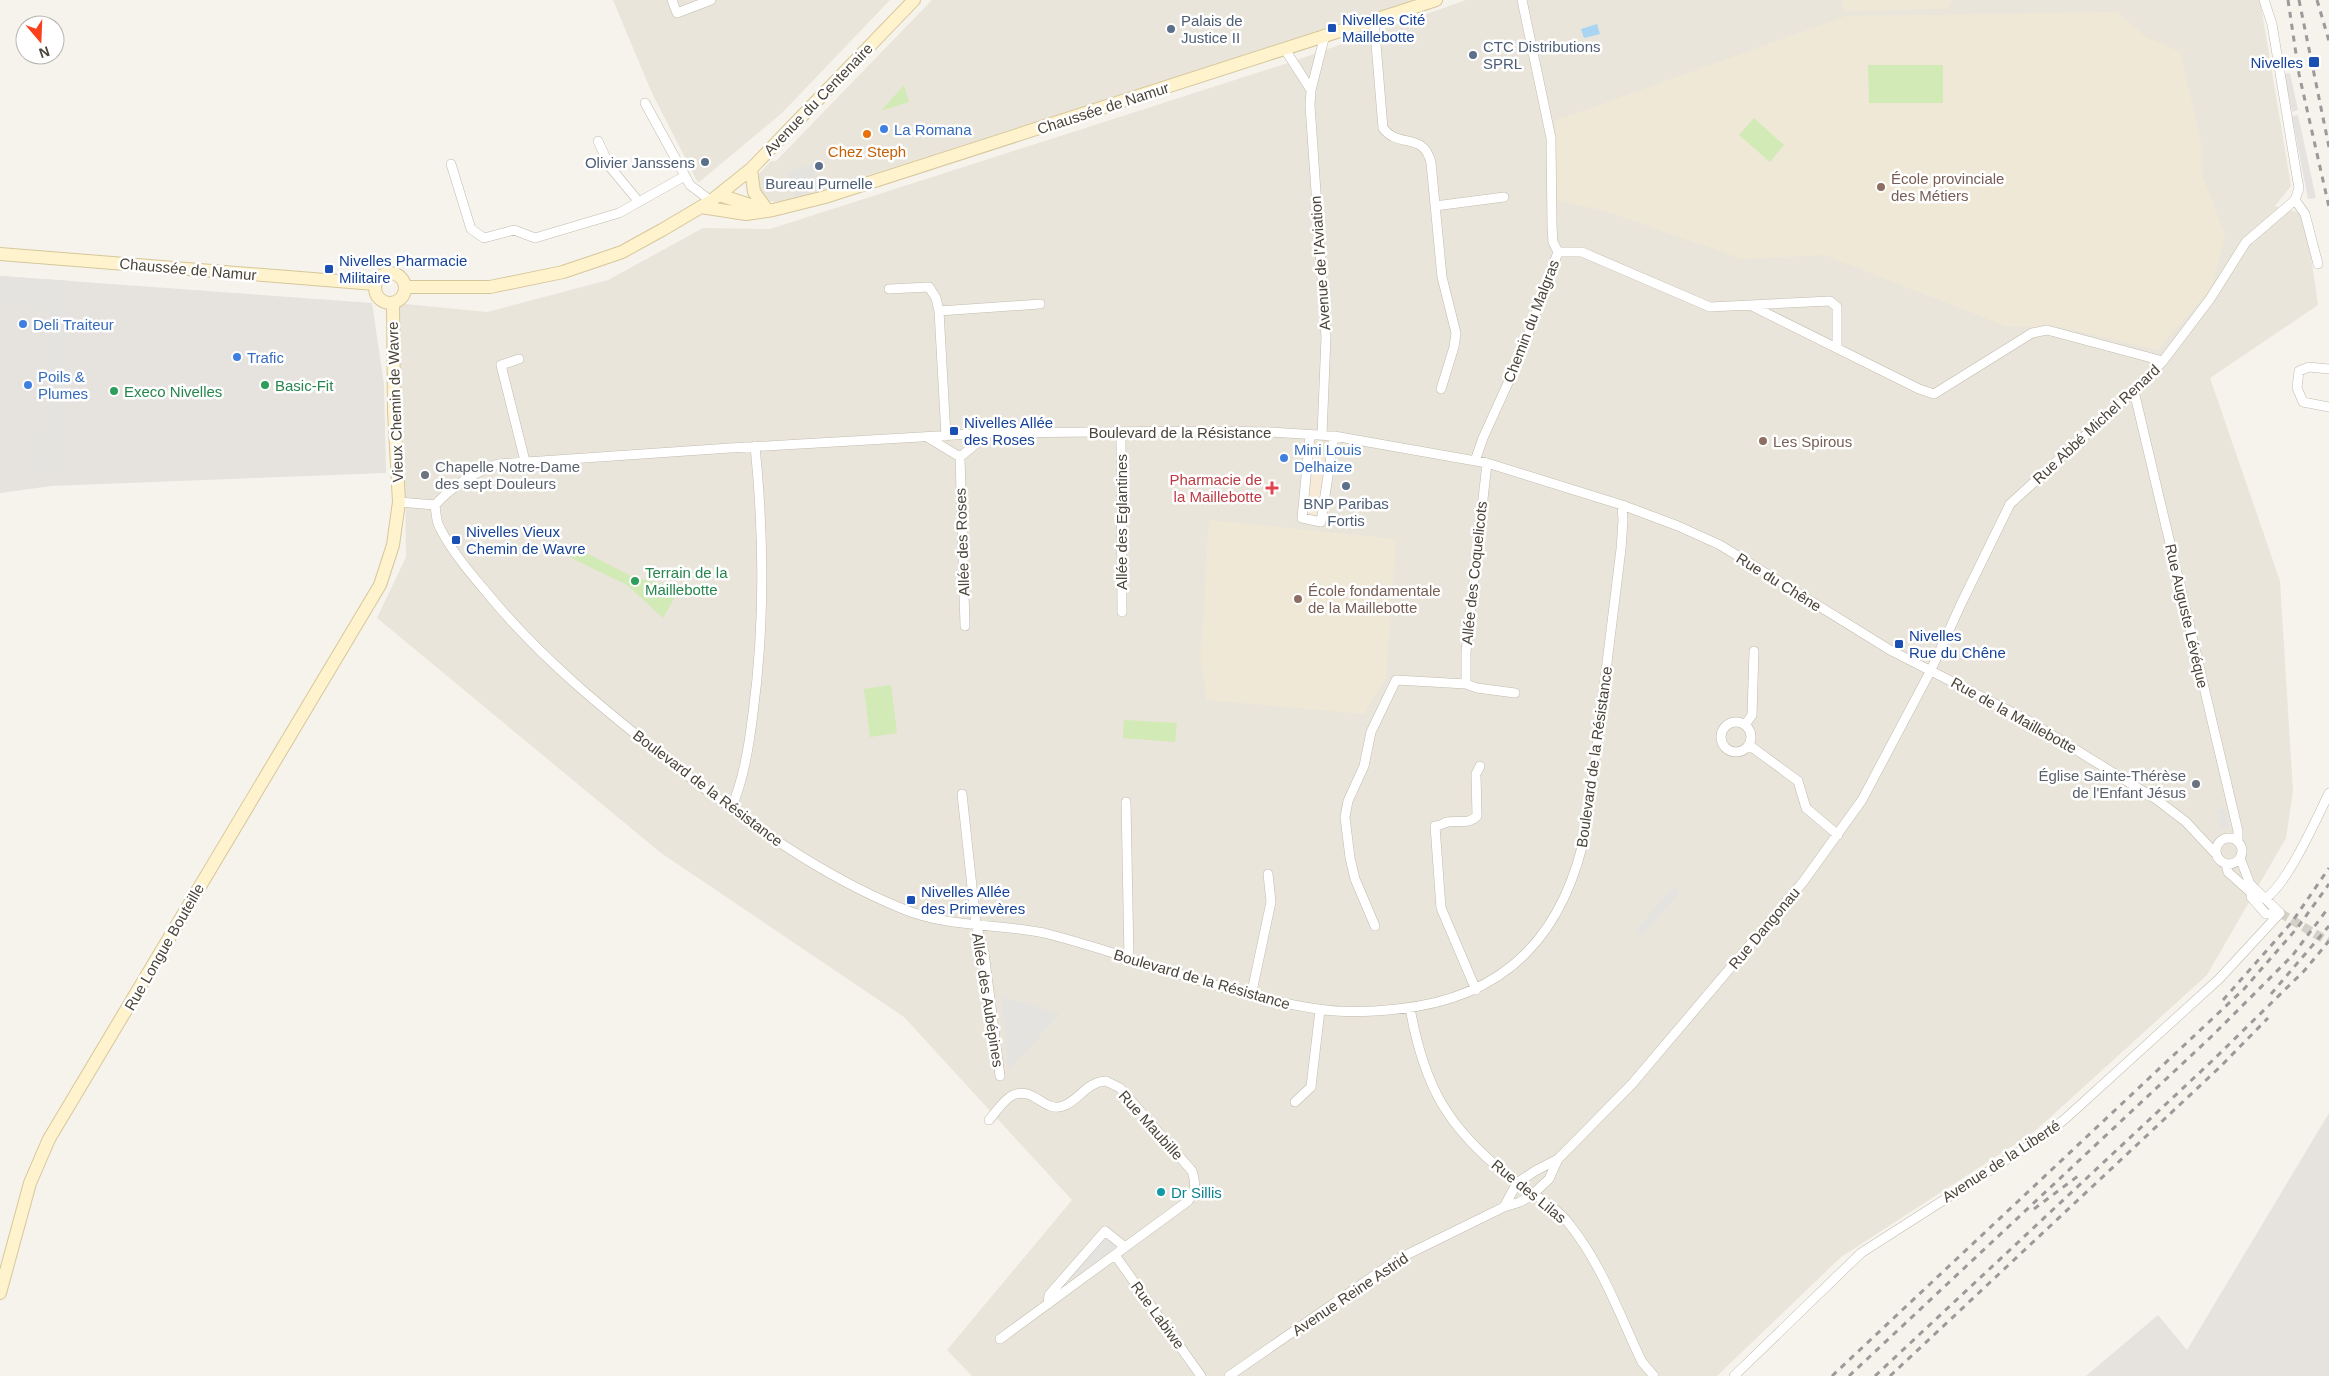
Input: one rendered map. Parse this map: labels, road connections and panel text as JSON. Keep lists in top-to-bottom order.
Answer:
{
  "streets": {
    "street": [
      "Avenue du Centenaire",
      "Chaussée de Namur",
      "Avenue de l'Aviation",
      "Chemin du Malgras",
      "Vieux Chemin de Wavre",
      "Rue Abbé Michel Renard",
      "Boulevard de la Résistance",
      "Allée des Eglantines",
      "Allée des Roses",
      "Allée des Coquelicots",
      "Rue du Chêne",
      "Rue Auguste Lévéque",
      "Rue de la Maillebotte",
      "Rue Dangonau",
      "Rue Longue Bouteille",
      "Allée des Aubépines",
      "Rue Maubille",
      "Avenue de la Liberté",
      "Rue des Lilas",
      "Avenue Reine Astrid",
      "Rue Labiwe"
    ]
  },
  "crossings": [
    ["Avenue du Centenaire", "Chaussée de Namur"],
    ["Avenue du Centenaire", "Vieux Chemin de Wavre"],
    ["Chaussée de Namur", "Avenue de l'Aviation"],
    ["Chaussée de Namur", "Vieux Chemin de Wavre"],
    ["Avenue de l'Aviation", "Boulevard de la Résistance"],
    ["Chemin du Malgras", "Boulevard de la Résistance"],
    ["Vieux Chemin de Wavre", "Rue Longue Bouteille"],
    ["Rue Abbé Michel Renard", "Rue du Chêne"],
    ["Rue Abbé Michel Renard", "Rue Auguste Lévéque"],
    ["Rue Abbé Michel Renard", "Rue de la Maillebotte"],
    ["Rue Abbé Michel Renard", "Rue Dangonau"],
    ["Boulevard de la Résistance", "Allée des Eglantines"],
    ["Boulevard de la Résistance", "Allée des Coquelicots"],
    ["Boulevard de la Résistance", "Rue du Chêne"],
    ["Boulevard de la Résistance", "Allée des Aubépines"],
    ["Boulevard de la Résistance", "Rue des Lilas"],
    ["Rue du Chêne", "Rue de la Maillebotte"],
    ["Rue du Chêne", "Rue Dangonau"],
    ["Rue Auguste Lévéque", "Rue de la Maillebotte"],
    ["Rue de la Maillebotte", "Rue Dangonau"],
    ["Rue Dangonau", "Rue des Lilas"],
    ["Rue Dangonau", "Avenue Reine Astrid"],
    ["Rue Maubille", "Rue Labiwe"],
    ["Rue des Lilas", "Avenue Reine Astrid"]
  ],
  "places": {
    "transit": [
      "Nivelles Cité Maillebotte",
      "Nivelles",
      "Nivelles Pharmacie Militaire",
      "Nivelles Allée des Roses",
      "Nivelles Vieux Chemin de Wavre",
      "Nivelles Rue du Chêne",
      "Nivelles Allée des Primevères"
    ],
    "other": [
      "Palais de Justice II",
      "CTC Distributions SPRL",
      "La Romana",
      "Chez Steph",
      "Olivier Janssens",
      "Bureau Purnelle",
      "École provinciale des Métiers",
      "Deli Traiteur",
      "Trafic",
      "Poils & Plumes",
      "Basic-Fit",
      "Execo Nivelles",
      "Les Spirous",
      "Mini Louis Delhaize",
      "Chapelle Notre-Dame des sept Douleurs",
      "BNP Paribas Fortis",
      "Terrain de la Maillebotte",
      "École fondamentale de la Maillebotte",
      "Église Sainte-Thérèse de l'Enfant Jésus",
      "Dr Sillis"
    ],
    "health": ["Pharmacie de la Maillebotte"]
  },
  "north": "bottom"
}
